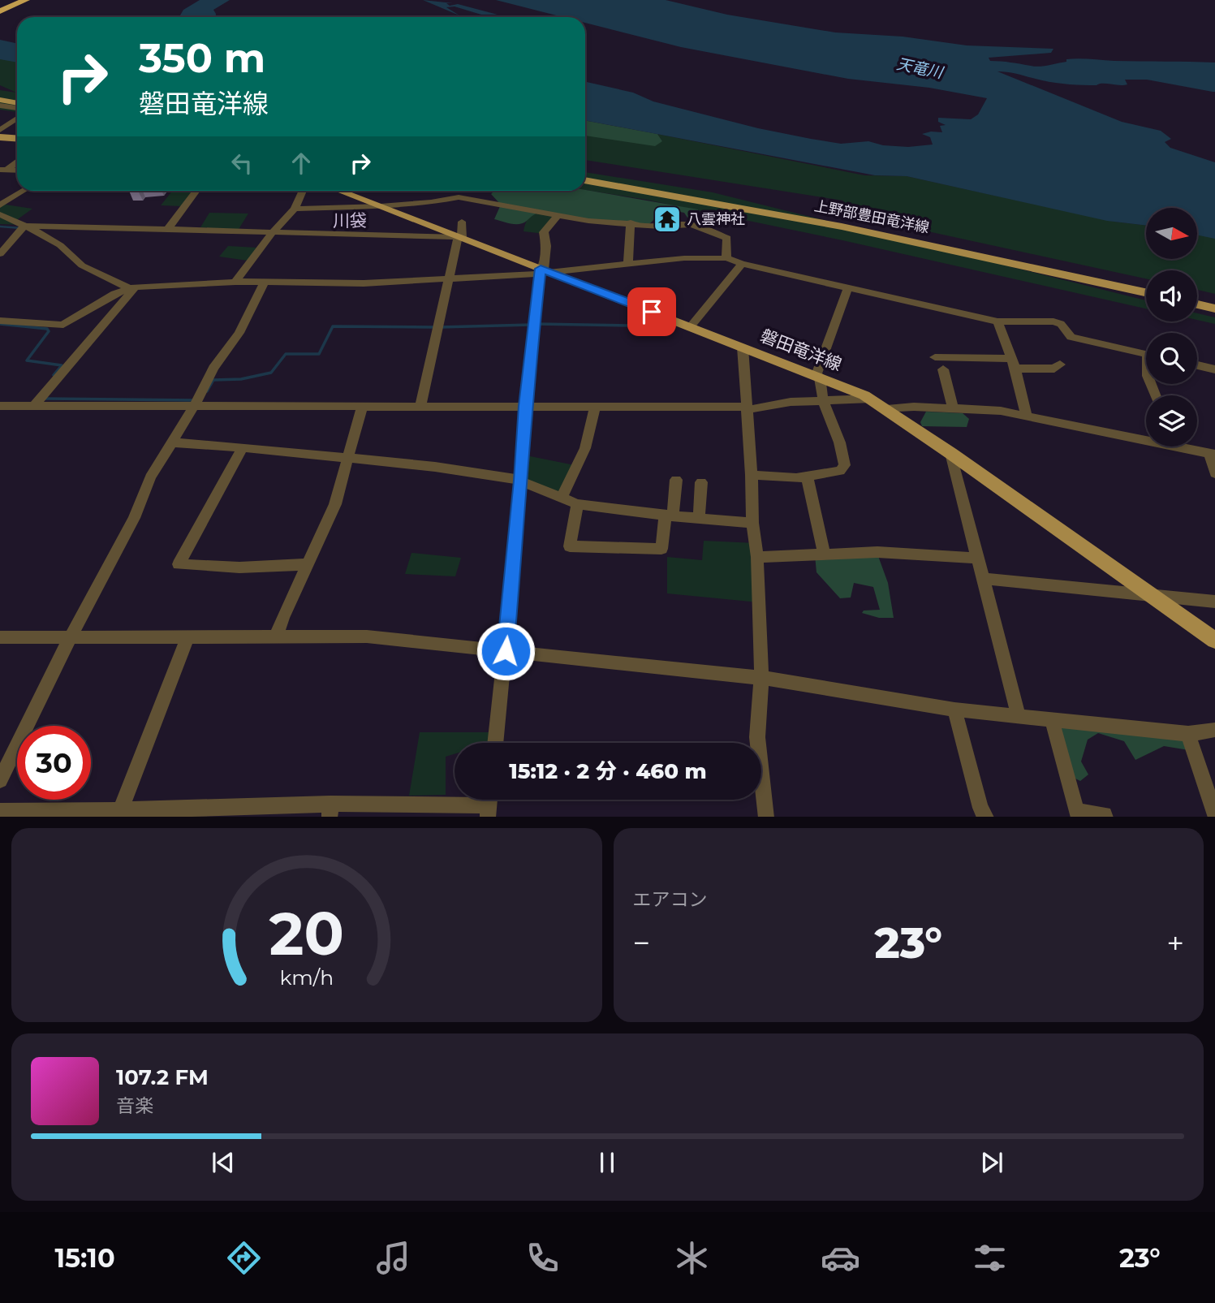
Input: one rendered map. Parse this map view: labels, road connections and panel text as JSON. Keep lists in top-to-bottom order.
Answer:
{
  "streets": {
    "main road": ["上野部豊田竜洋線", "磐田竜洋線"]
  },
  "districts": ["川袋"],
  "water": ["天竜川"],
  "places": {
    "temple": ["八雲神社"]
  },
  "north": "right",
  "page": {
    "turn": ["350 m", "磐田竜洋線"],
    "limit": "30",
    "trip": "15:12 · 2 分 · 460 m",
    "tile": "エアコン",
    "heat": ["−", "23°", "+"],
    "song": ["107.2 FM", "音楽"],
    "tabs": ["15:10", "23°"],
    "gauge": ["20", "km/h"]
  }
}
